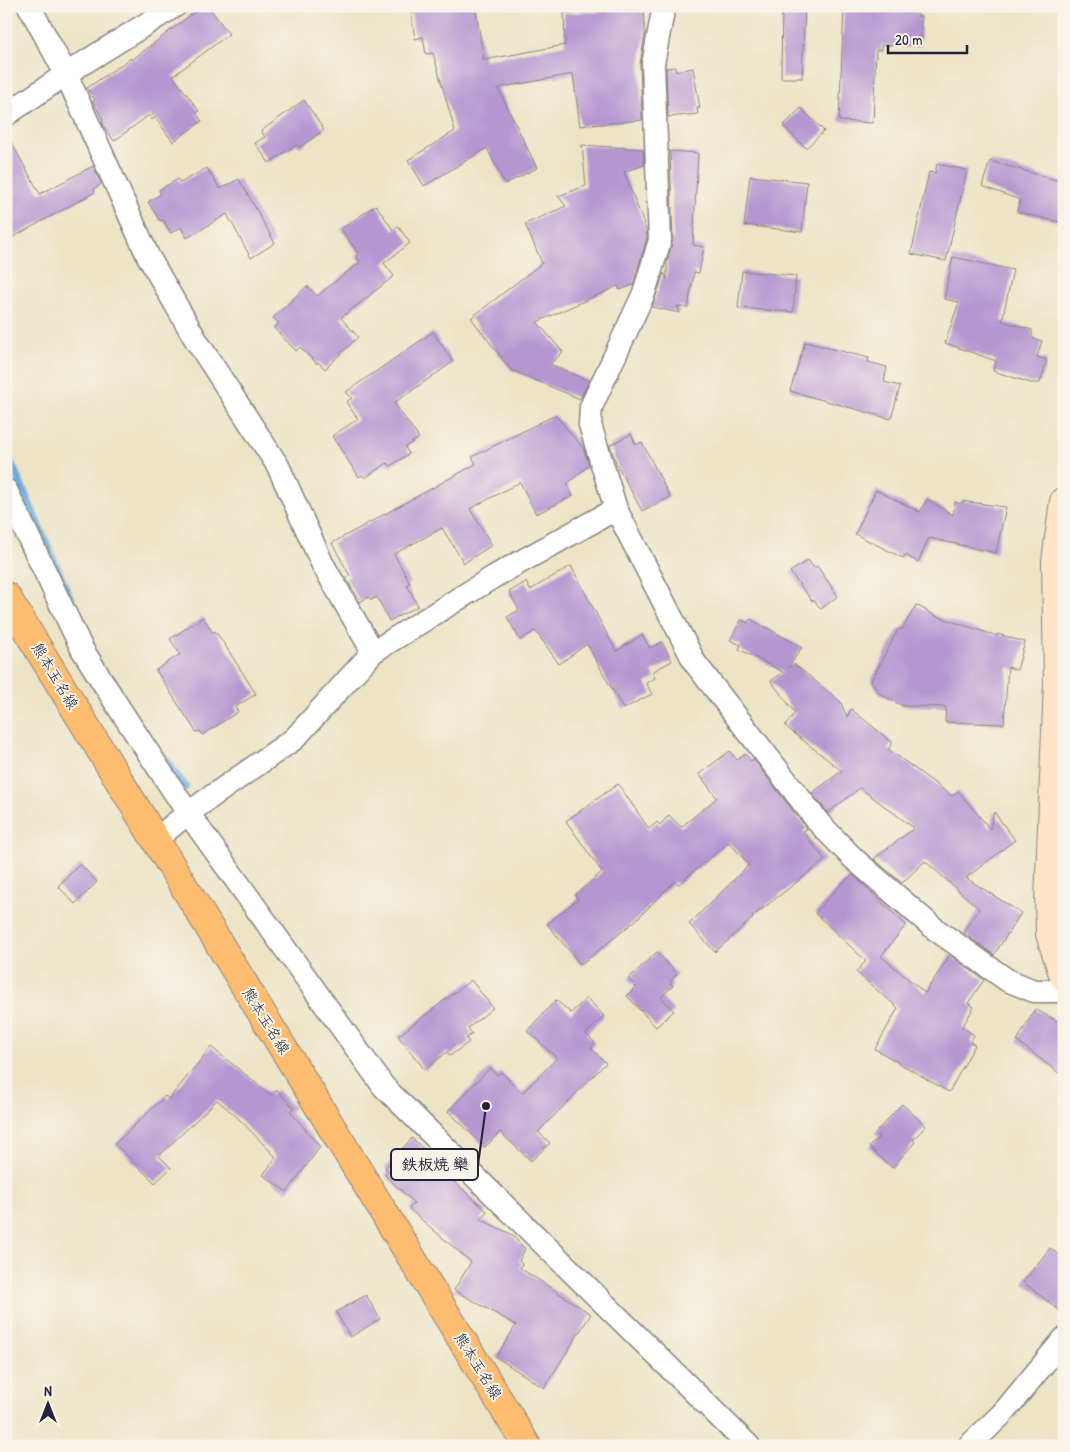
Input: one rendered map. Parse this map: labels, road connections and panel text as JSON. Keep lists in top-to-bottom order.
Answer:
{
  "streets": {
    "main road": ["熊本玉名線"]
  },
  "places": ["鉄板焼 欒"],
  "scale_bar": "20 m",
  "north": "top"
}
